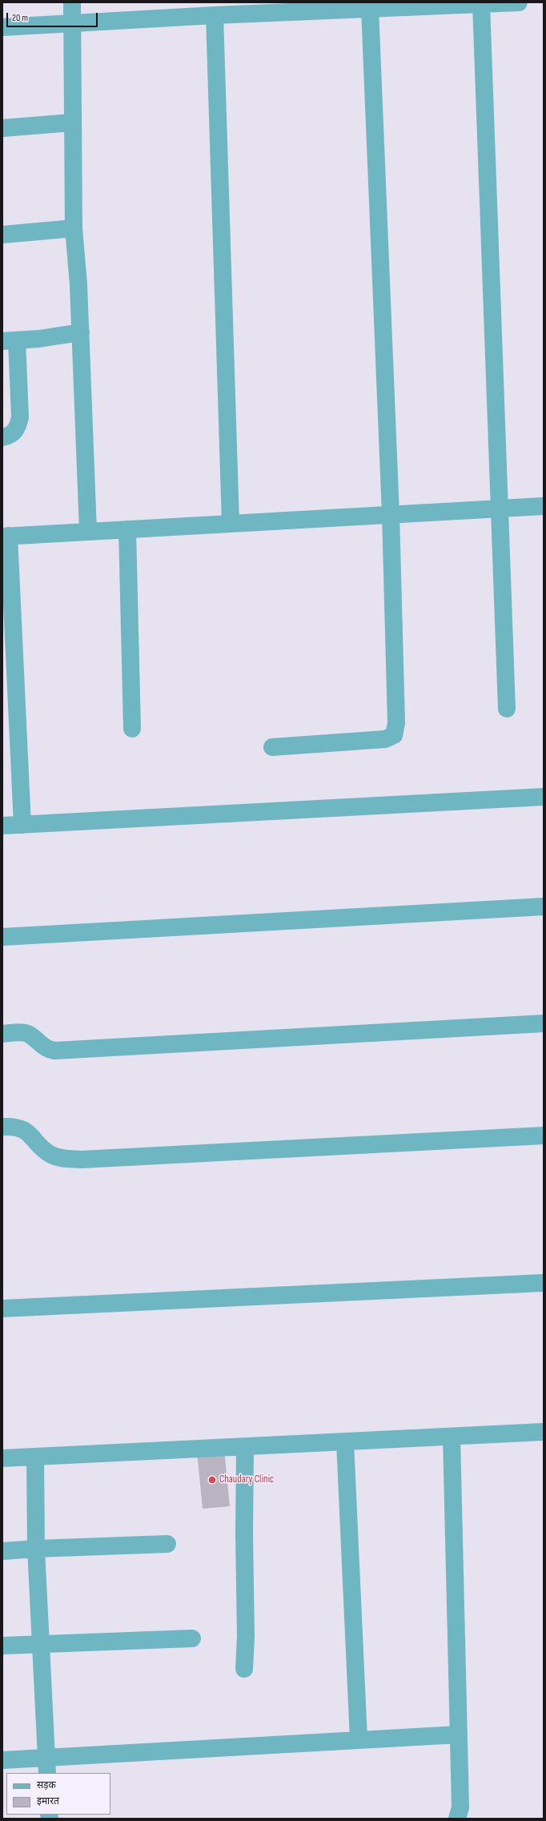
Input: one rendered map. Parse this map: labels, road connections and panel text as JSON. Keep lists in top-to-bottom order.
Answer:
{
  "places": ["Chaudary Clinic"],
  "legend": ["सड़क", "इमारत"],
  "scale_bar": "20 m"
}
